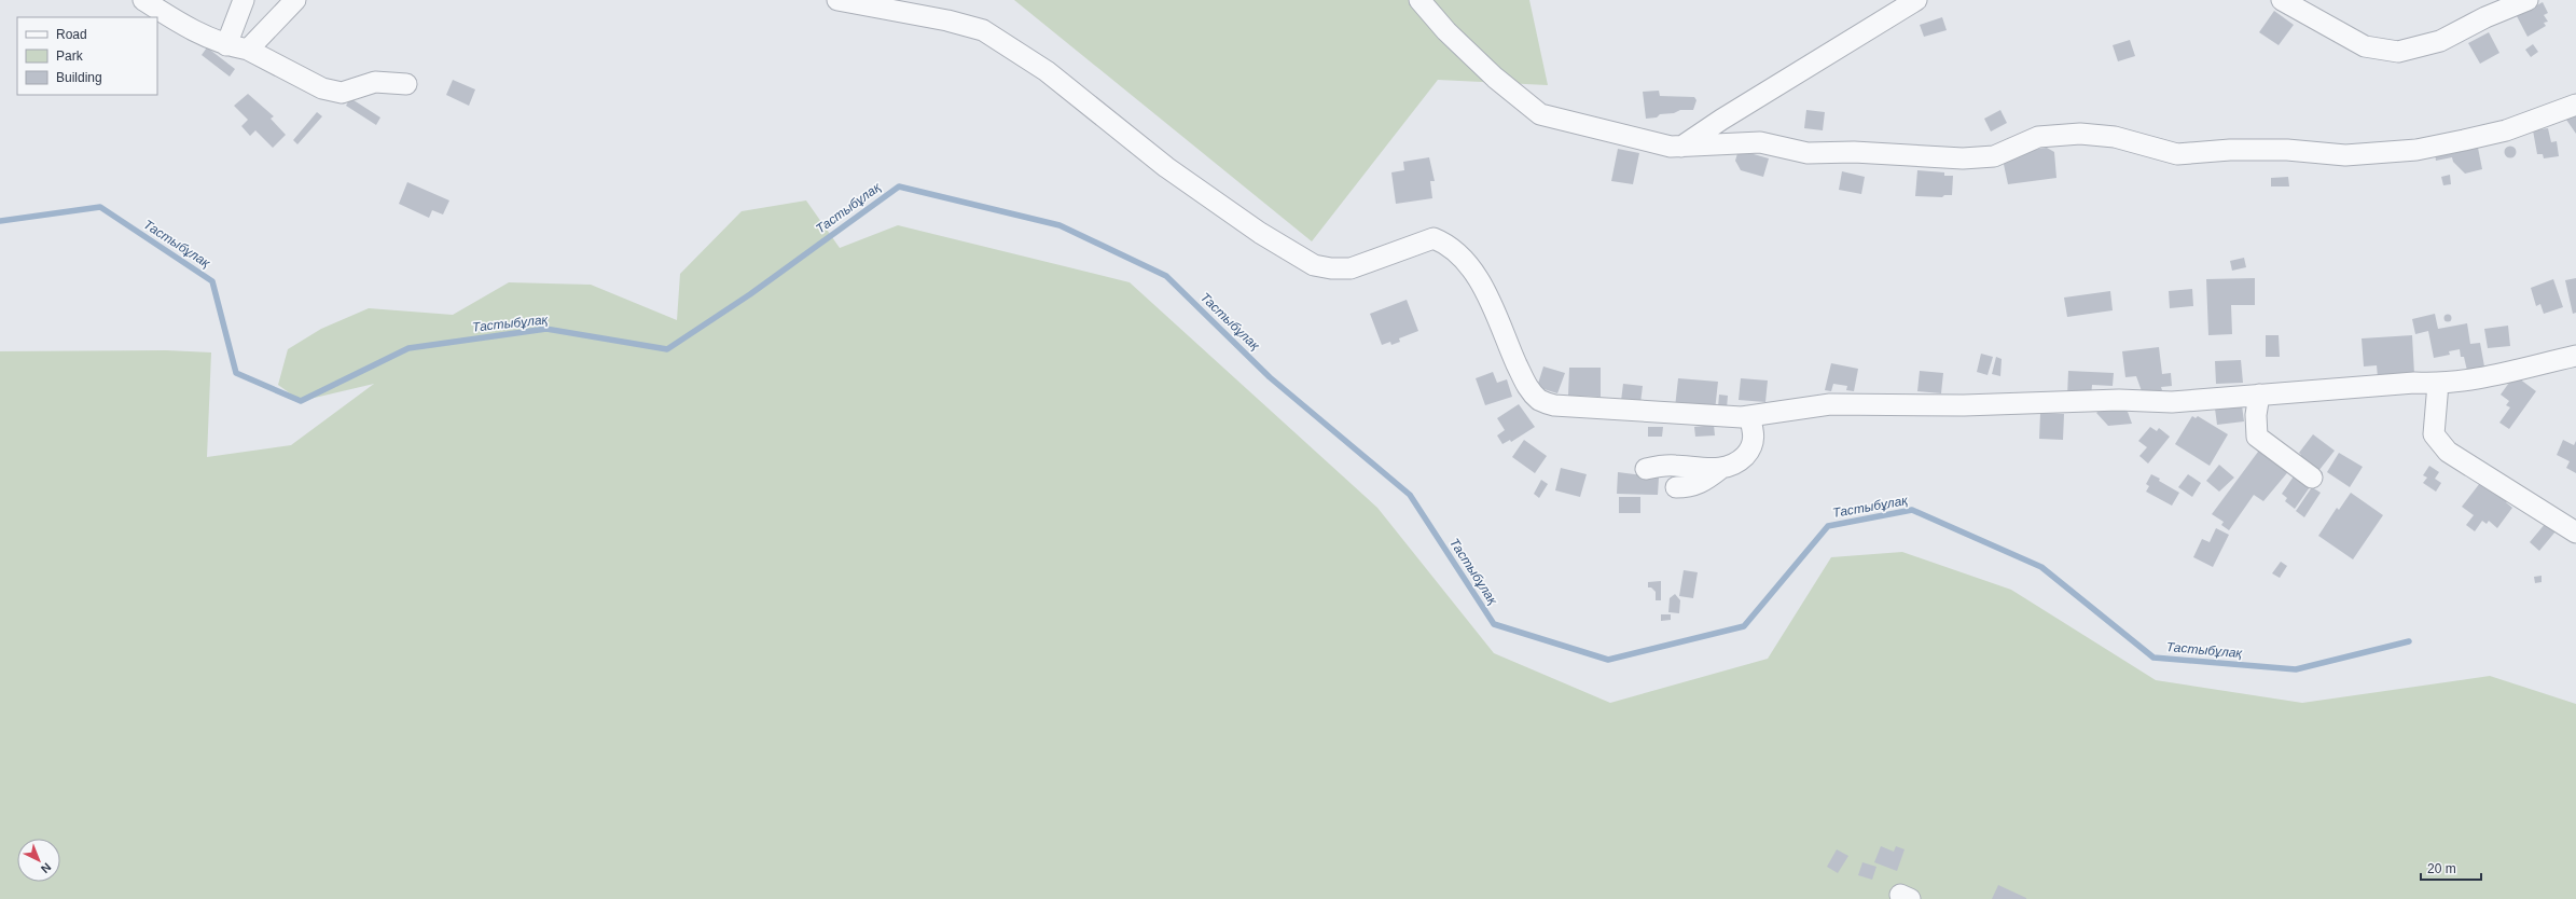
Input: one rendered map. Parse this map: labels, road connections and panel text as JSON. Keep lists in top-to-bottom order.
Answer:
{
  "water": ["Тастыбұлақ"],
  "legend": ["Road", "Park", "Building"],
  "scale_bar": "20 m",
  "north": "bottom right"
}
